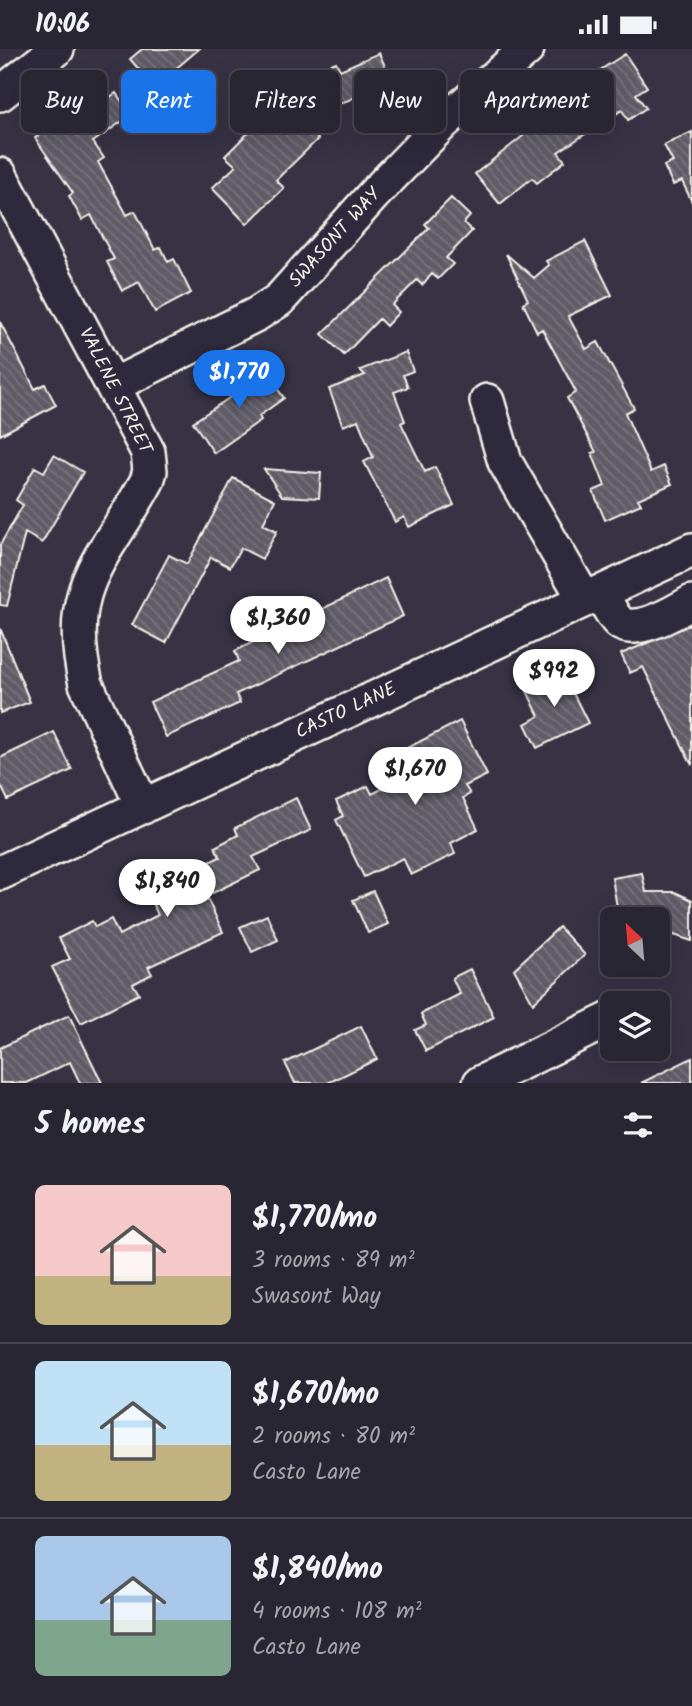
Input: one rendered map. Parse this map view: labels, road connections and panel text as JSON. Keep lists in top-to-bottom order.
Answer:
{
  "streets": {
    "street": ["SWASONT WAY", "VALENE STREET", "CASTO LANE"]
  },
  "crossings": [
    ["SWASONT WAY", "VALENE STREET"],
    ["VALENE STREET", "CASTO LANE"]
  ],
  "north": "top left",
  "page": {
    "status": "10:06",
    "chip": [
      "Buy",
      "Rent",
      "Filters",
      "New",
      "Apartment"
    ],
    "price": [
      "$1,770",
      "$1,360",
      "$992",
      "$1,670",
      "$1,840"
    ],
    "heading": "5 homes",
    "list": [
      {
        "name": "$1,770/mo",
        "note": "3 rooms · 89 m² · Swasont Way"
      },
      {
        "name": "$1,670/mo",
        "note": "2 rooms · 80 m² · Casto Lane"
      },
      {
        "name": "$1,840/mo",
        "note": "4 rooms · 108 m² · Casto Lane"
      }
    ]
  }
}
